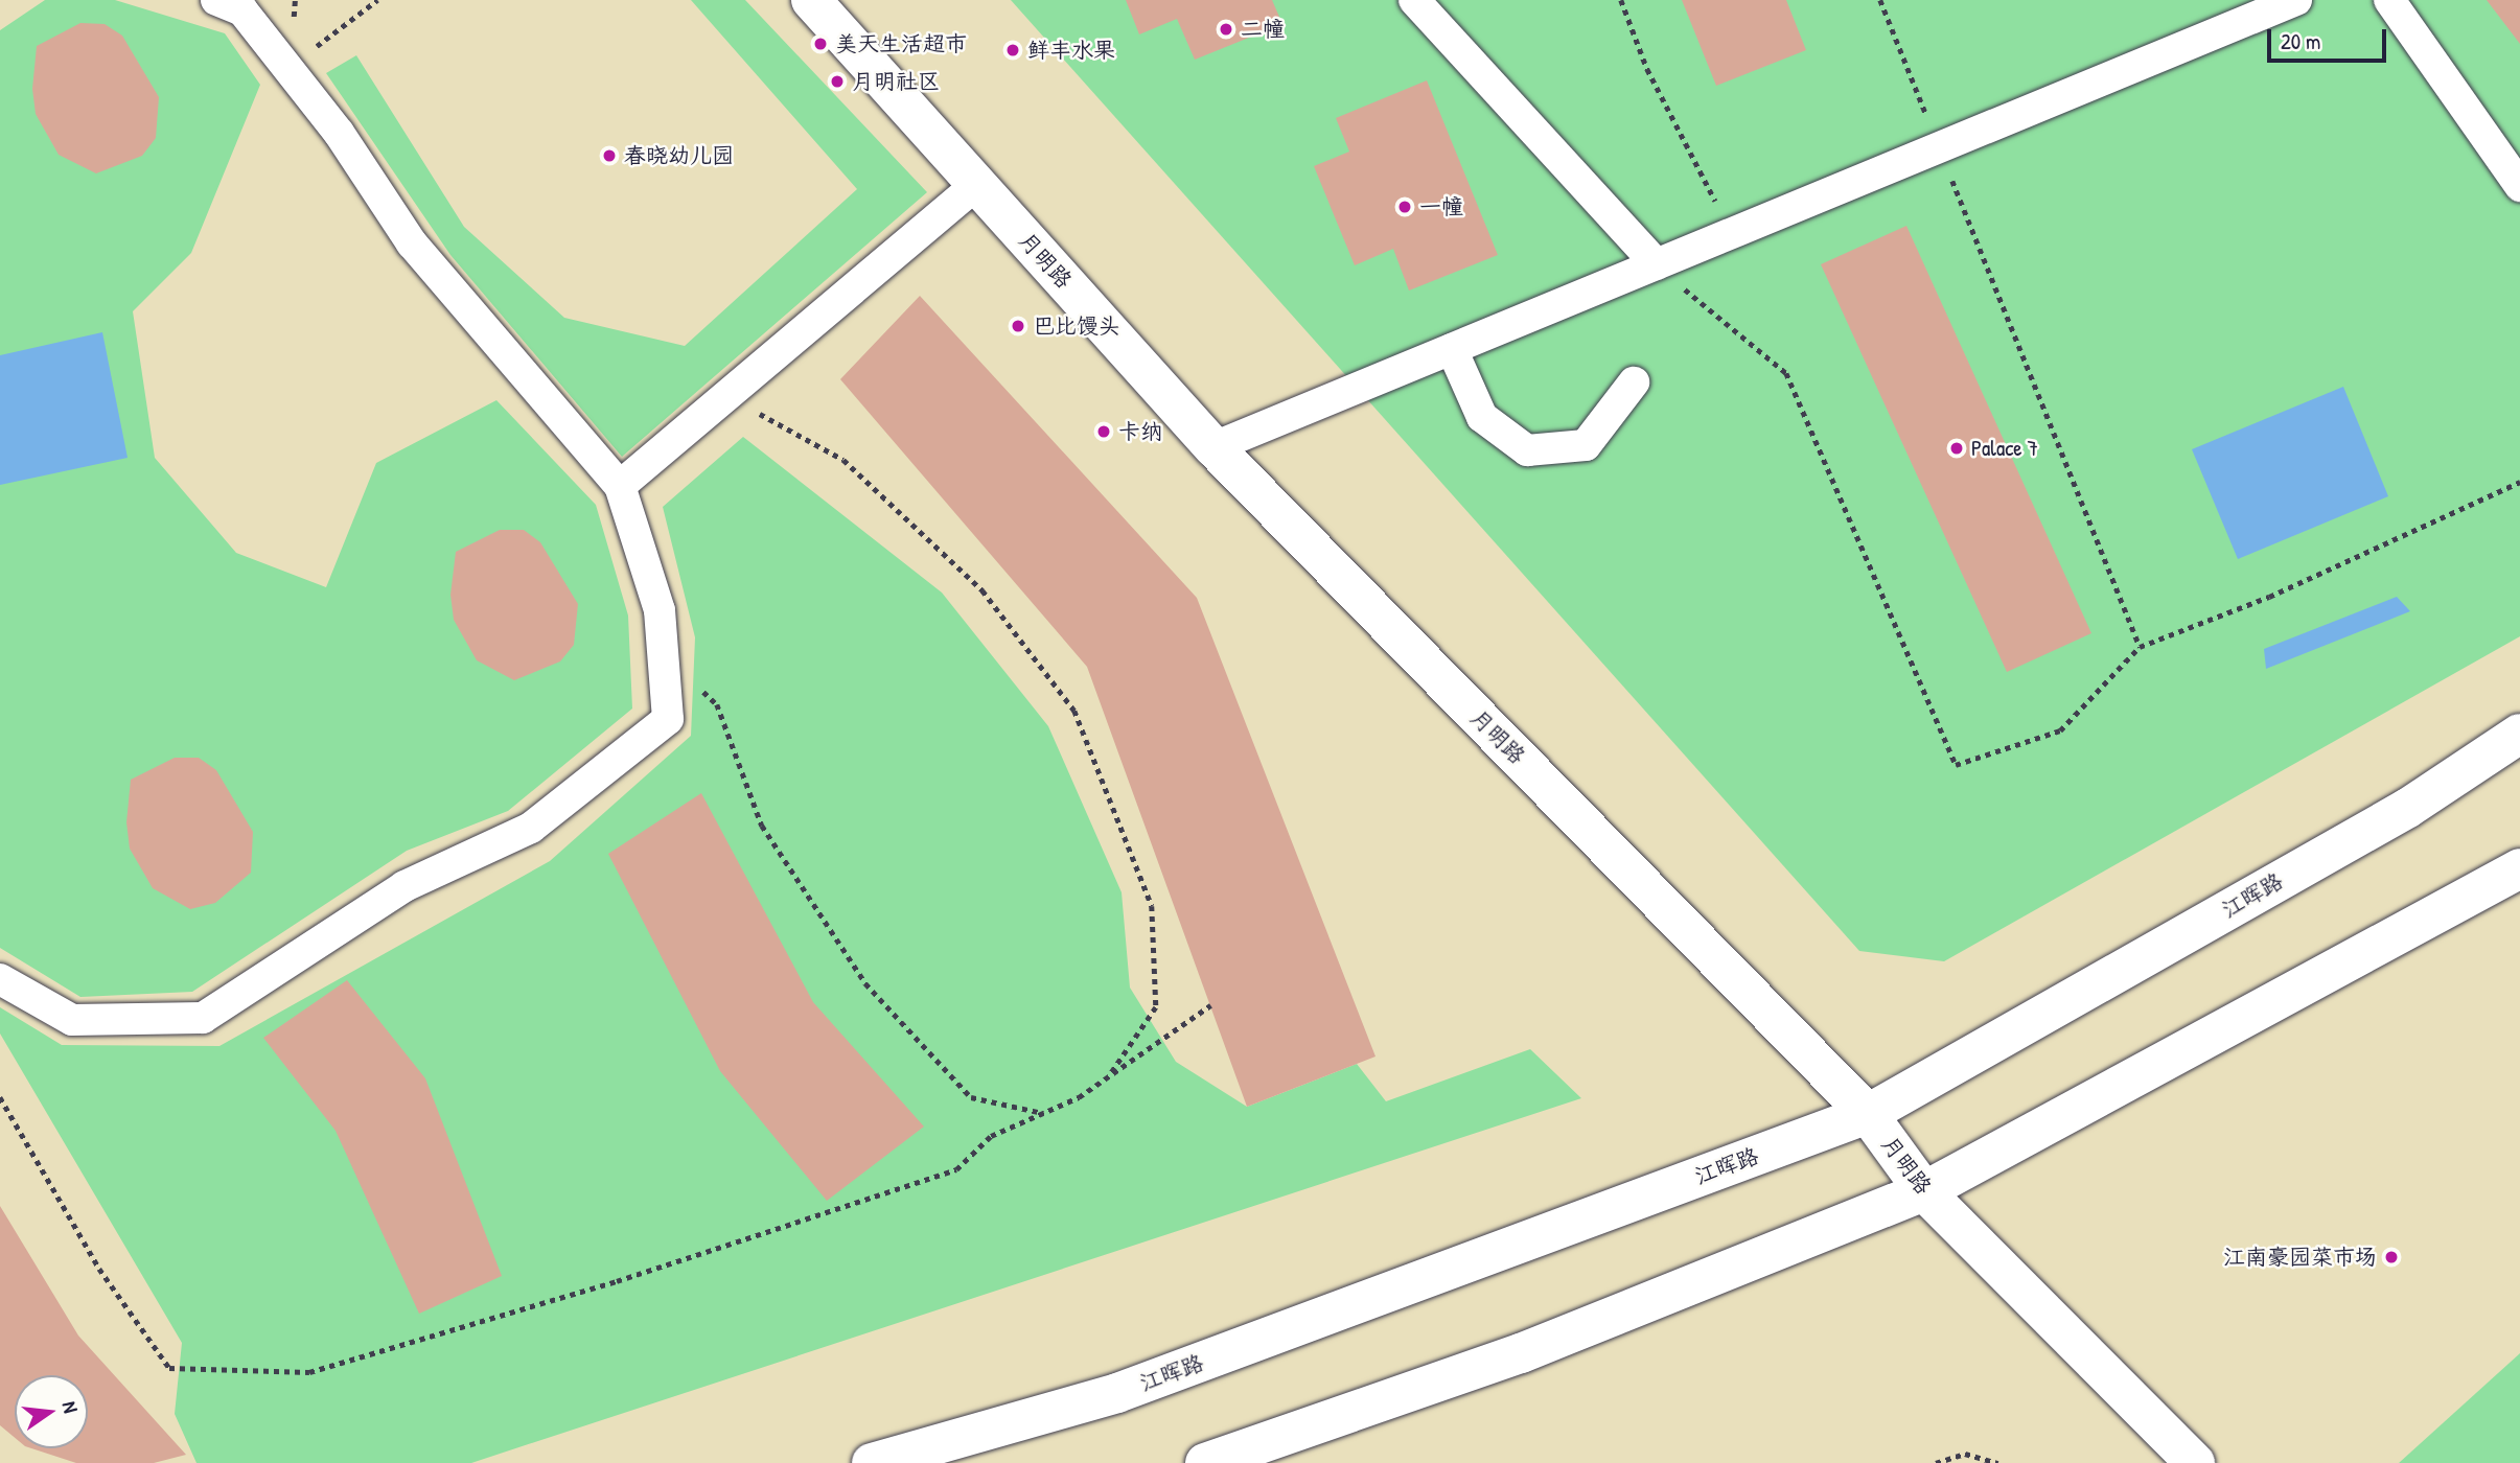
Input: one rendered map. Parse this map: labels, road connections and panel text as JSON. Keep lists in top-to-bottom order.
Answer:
{
  "streets": {
    "main road": ["月明路", "江晖路"]
  },
  "crossings": [
    ["月明路", "江晖路"]
  ],
  "places": [
    "二幢",
    "美天生活超市",
    "鲜丰水果",
    "月明社区",
    "春晓幼儿园",
    "一幢",
    "巴比馒头",
    "卡纳",
    "Palace 7",
    "江南豪园菜市场"
  ],
  "scale_bar": "20 m",
  "north": "right"
}
